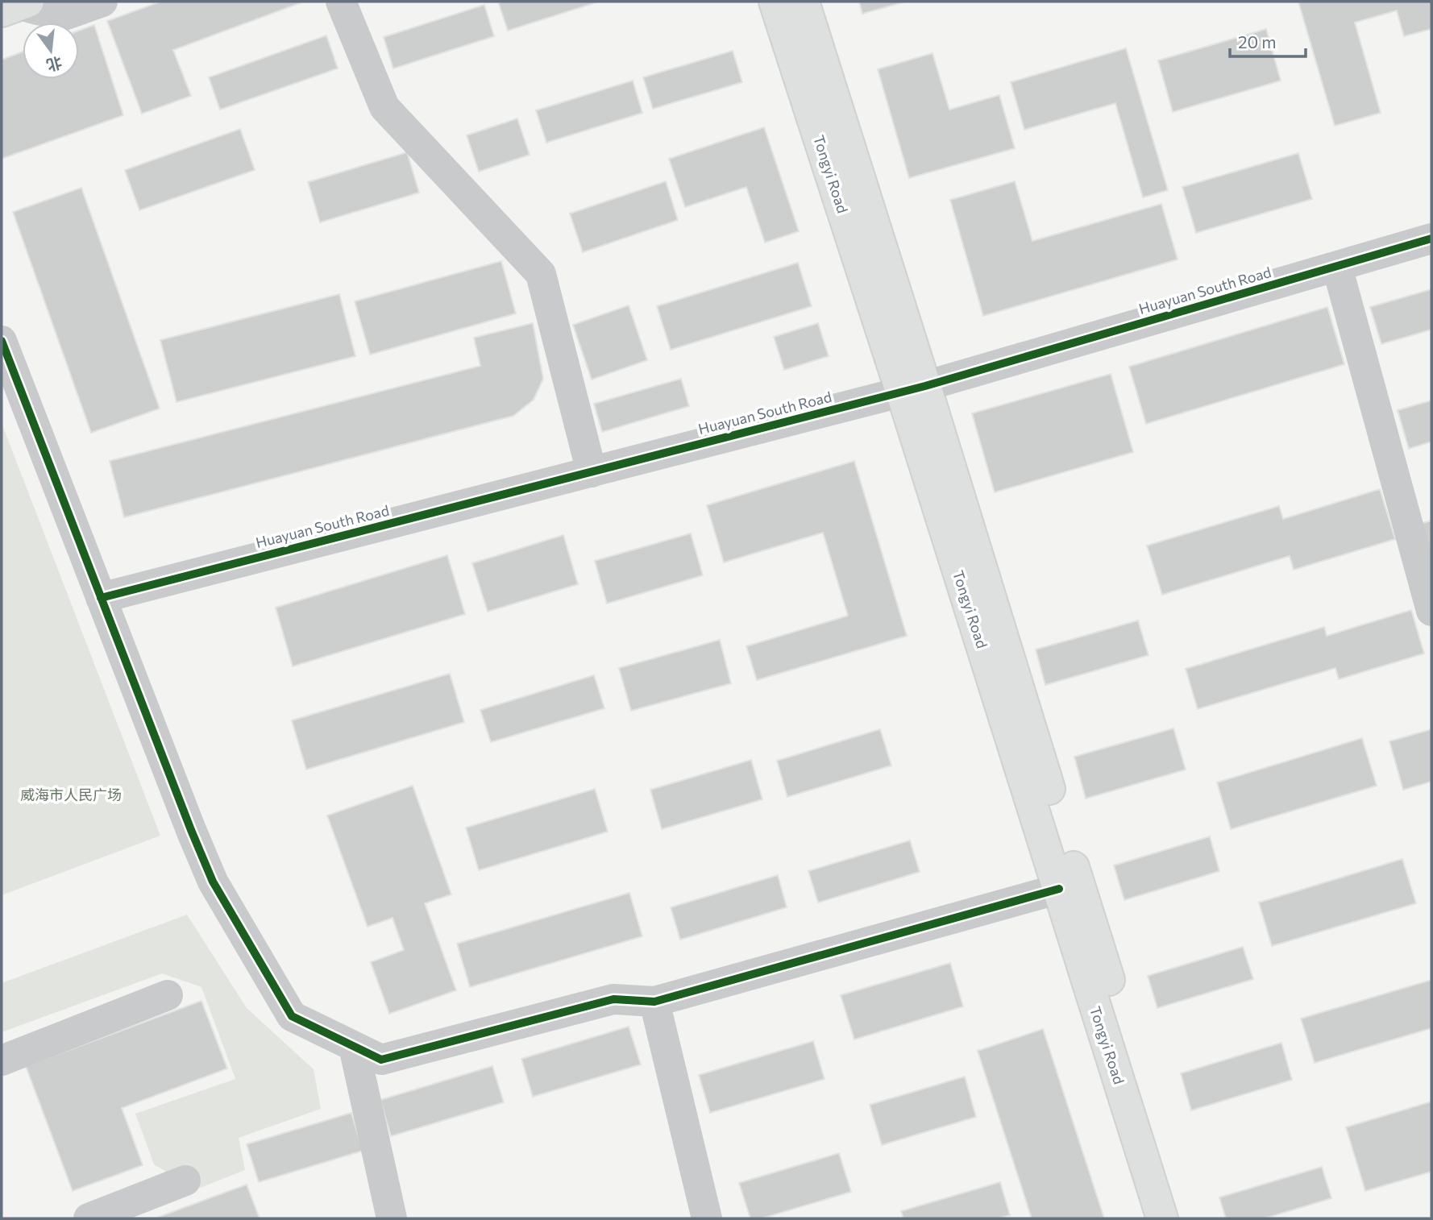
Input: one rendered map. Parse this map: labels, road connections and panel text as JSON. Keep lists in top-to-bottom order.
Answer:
{
  "streets": {
    "main road": ["Tongyi Road"],
    "street": ["Huayuan South Road"]
  },
  "crossings": [
    ["Tongyi Road", "Huayuan South Road"]
  ],
  "parks": ["威海市人民广场"],
  "scale_bar": "20 m",
  "north": "bottom"
}
